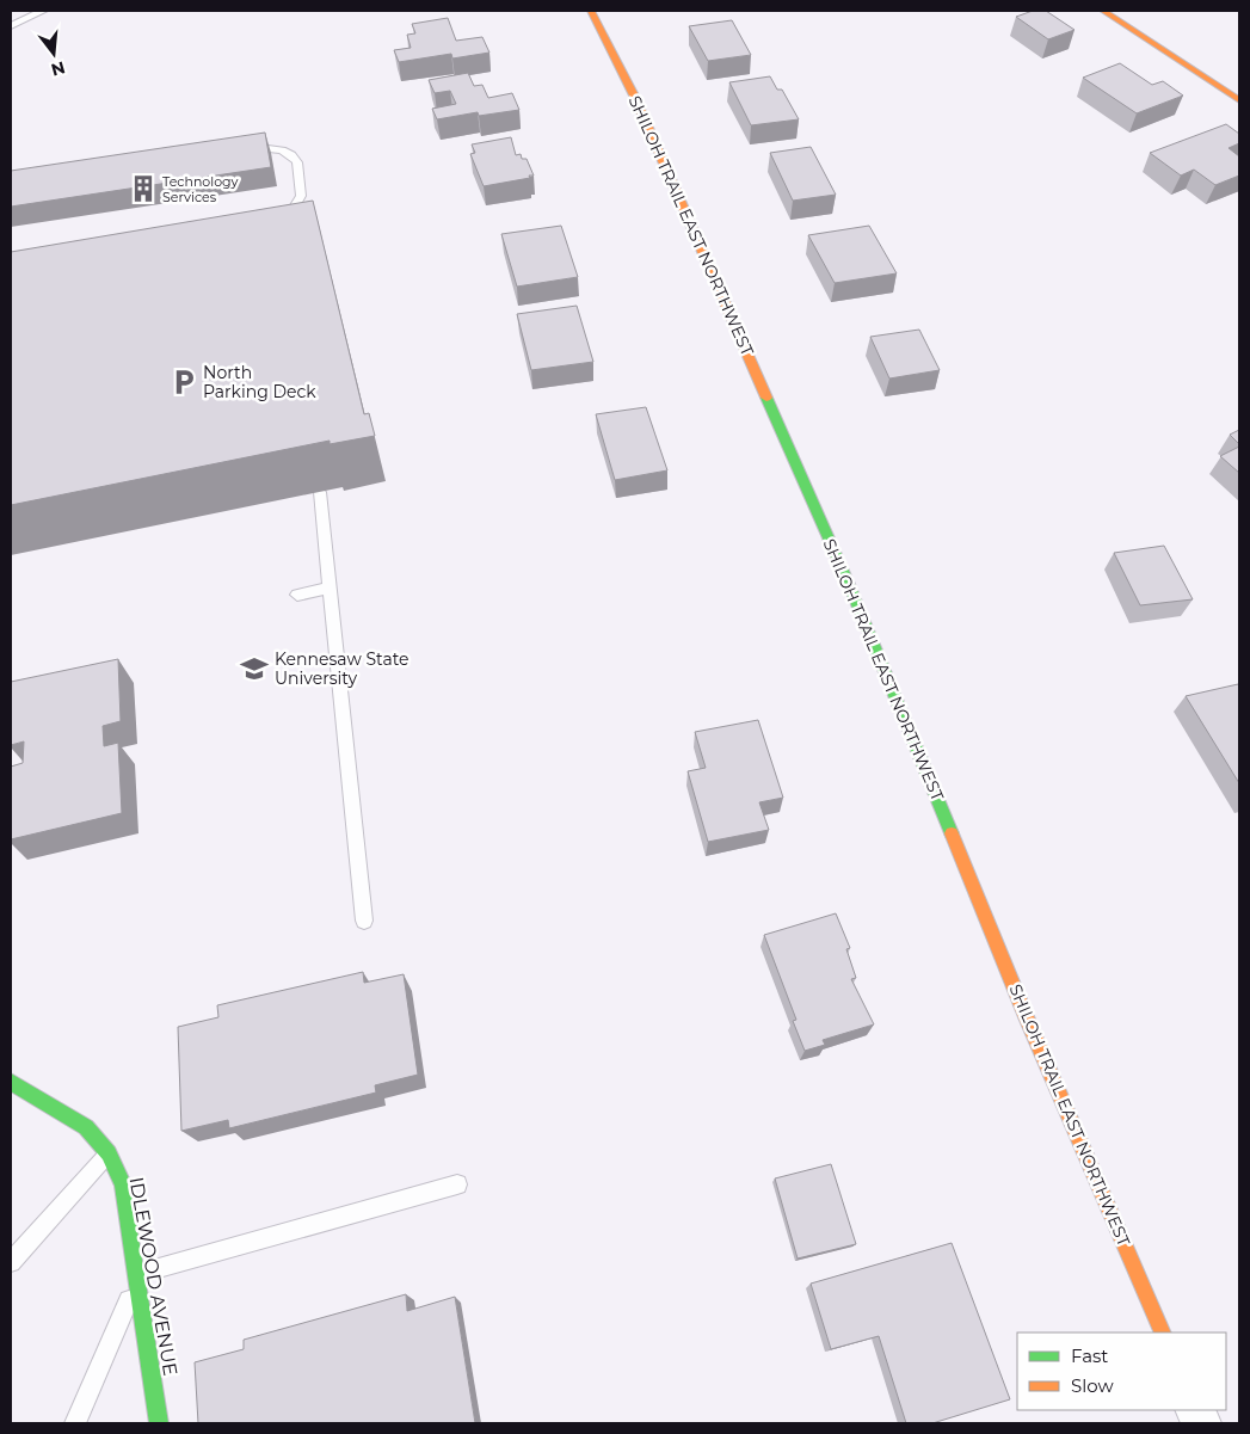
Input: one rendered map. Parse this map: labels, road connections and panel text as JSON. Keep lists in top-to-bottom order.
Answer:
{
  "streets": {
    "street": ["SHILOH TRAIL EAST NORTHWEST", "IDLEWOOD AVENUE"]
  },
  "places": {
    "building": ["Technology Services"],
    "parking": ["North Parking Deck"],
    "school or university": ["Kennesaw State University"]
  },
  "legend": ["Fast", "Slow"],
  "north": "bottom"
}
